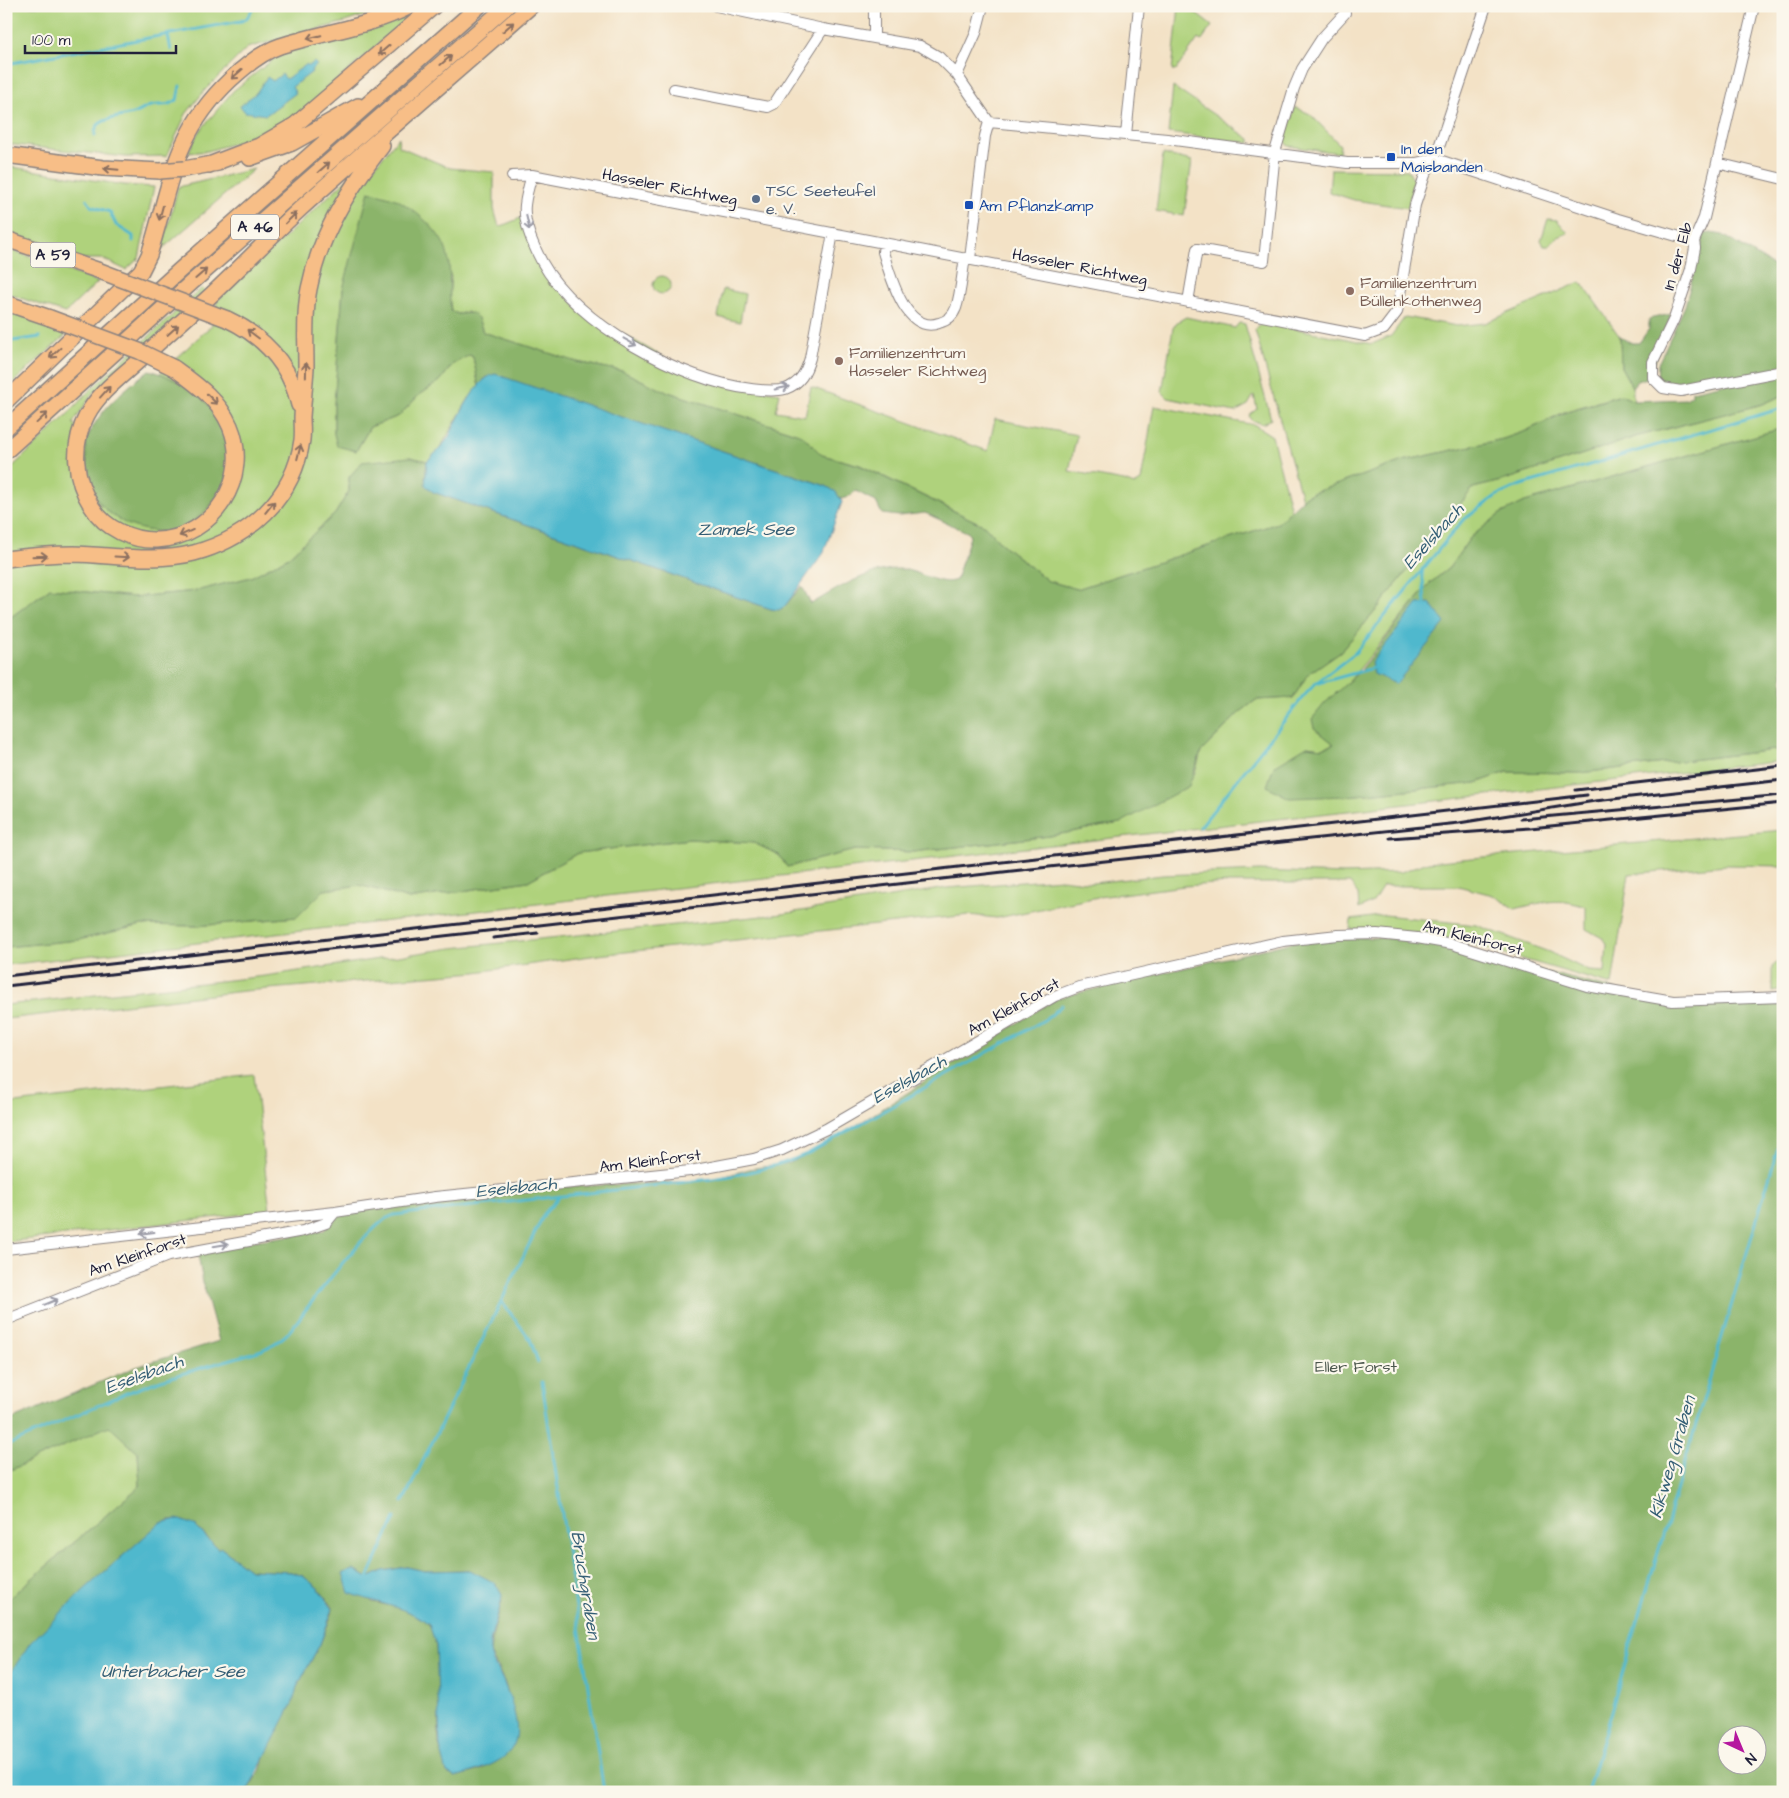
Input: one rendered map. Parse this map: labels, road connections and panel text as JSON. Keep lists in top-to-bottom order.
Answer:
{
  "streets": {
    "highway": ["A 46", "A 59"],
    "street": ["Hasseler Richtweg", "In der Elb", "Am Kleinforst"]
  },
  "water": [
    "Zamek See",
    "Eselsbach",
    "Kikweg Graben",
    "Bruchgraben",
    "Unterbacher See"
  ],
  "parks": ["Eller Forst"],
  "places": {
    "transit": ["In den Maisbanden", "Am Pflanzkamp"],
    "other": ["TSC Seeteufel e. V.", "Familienzentrum Büllenkothenweg", "Familienzentrum Hasseler Richtweg"]
  },
  "scale_bar": "100 m",
  "north": "bottom right"
}
